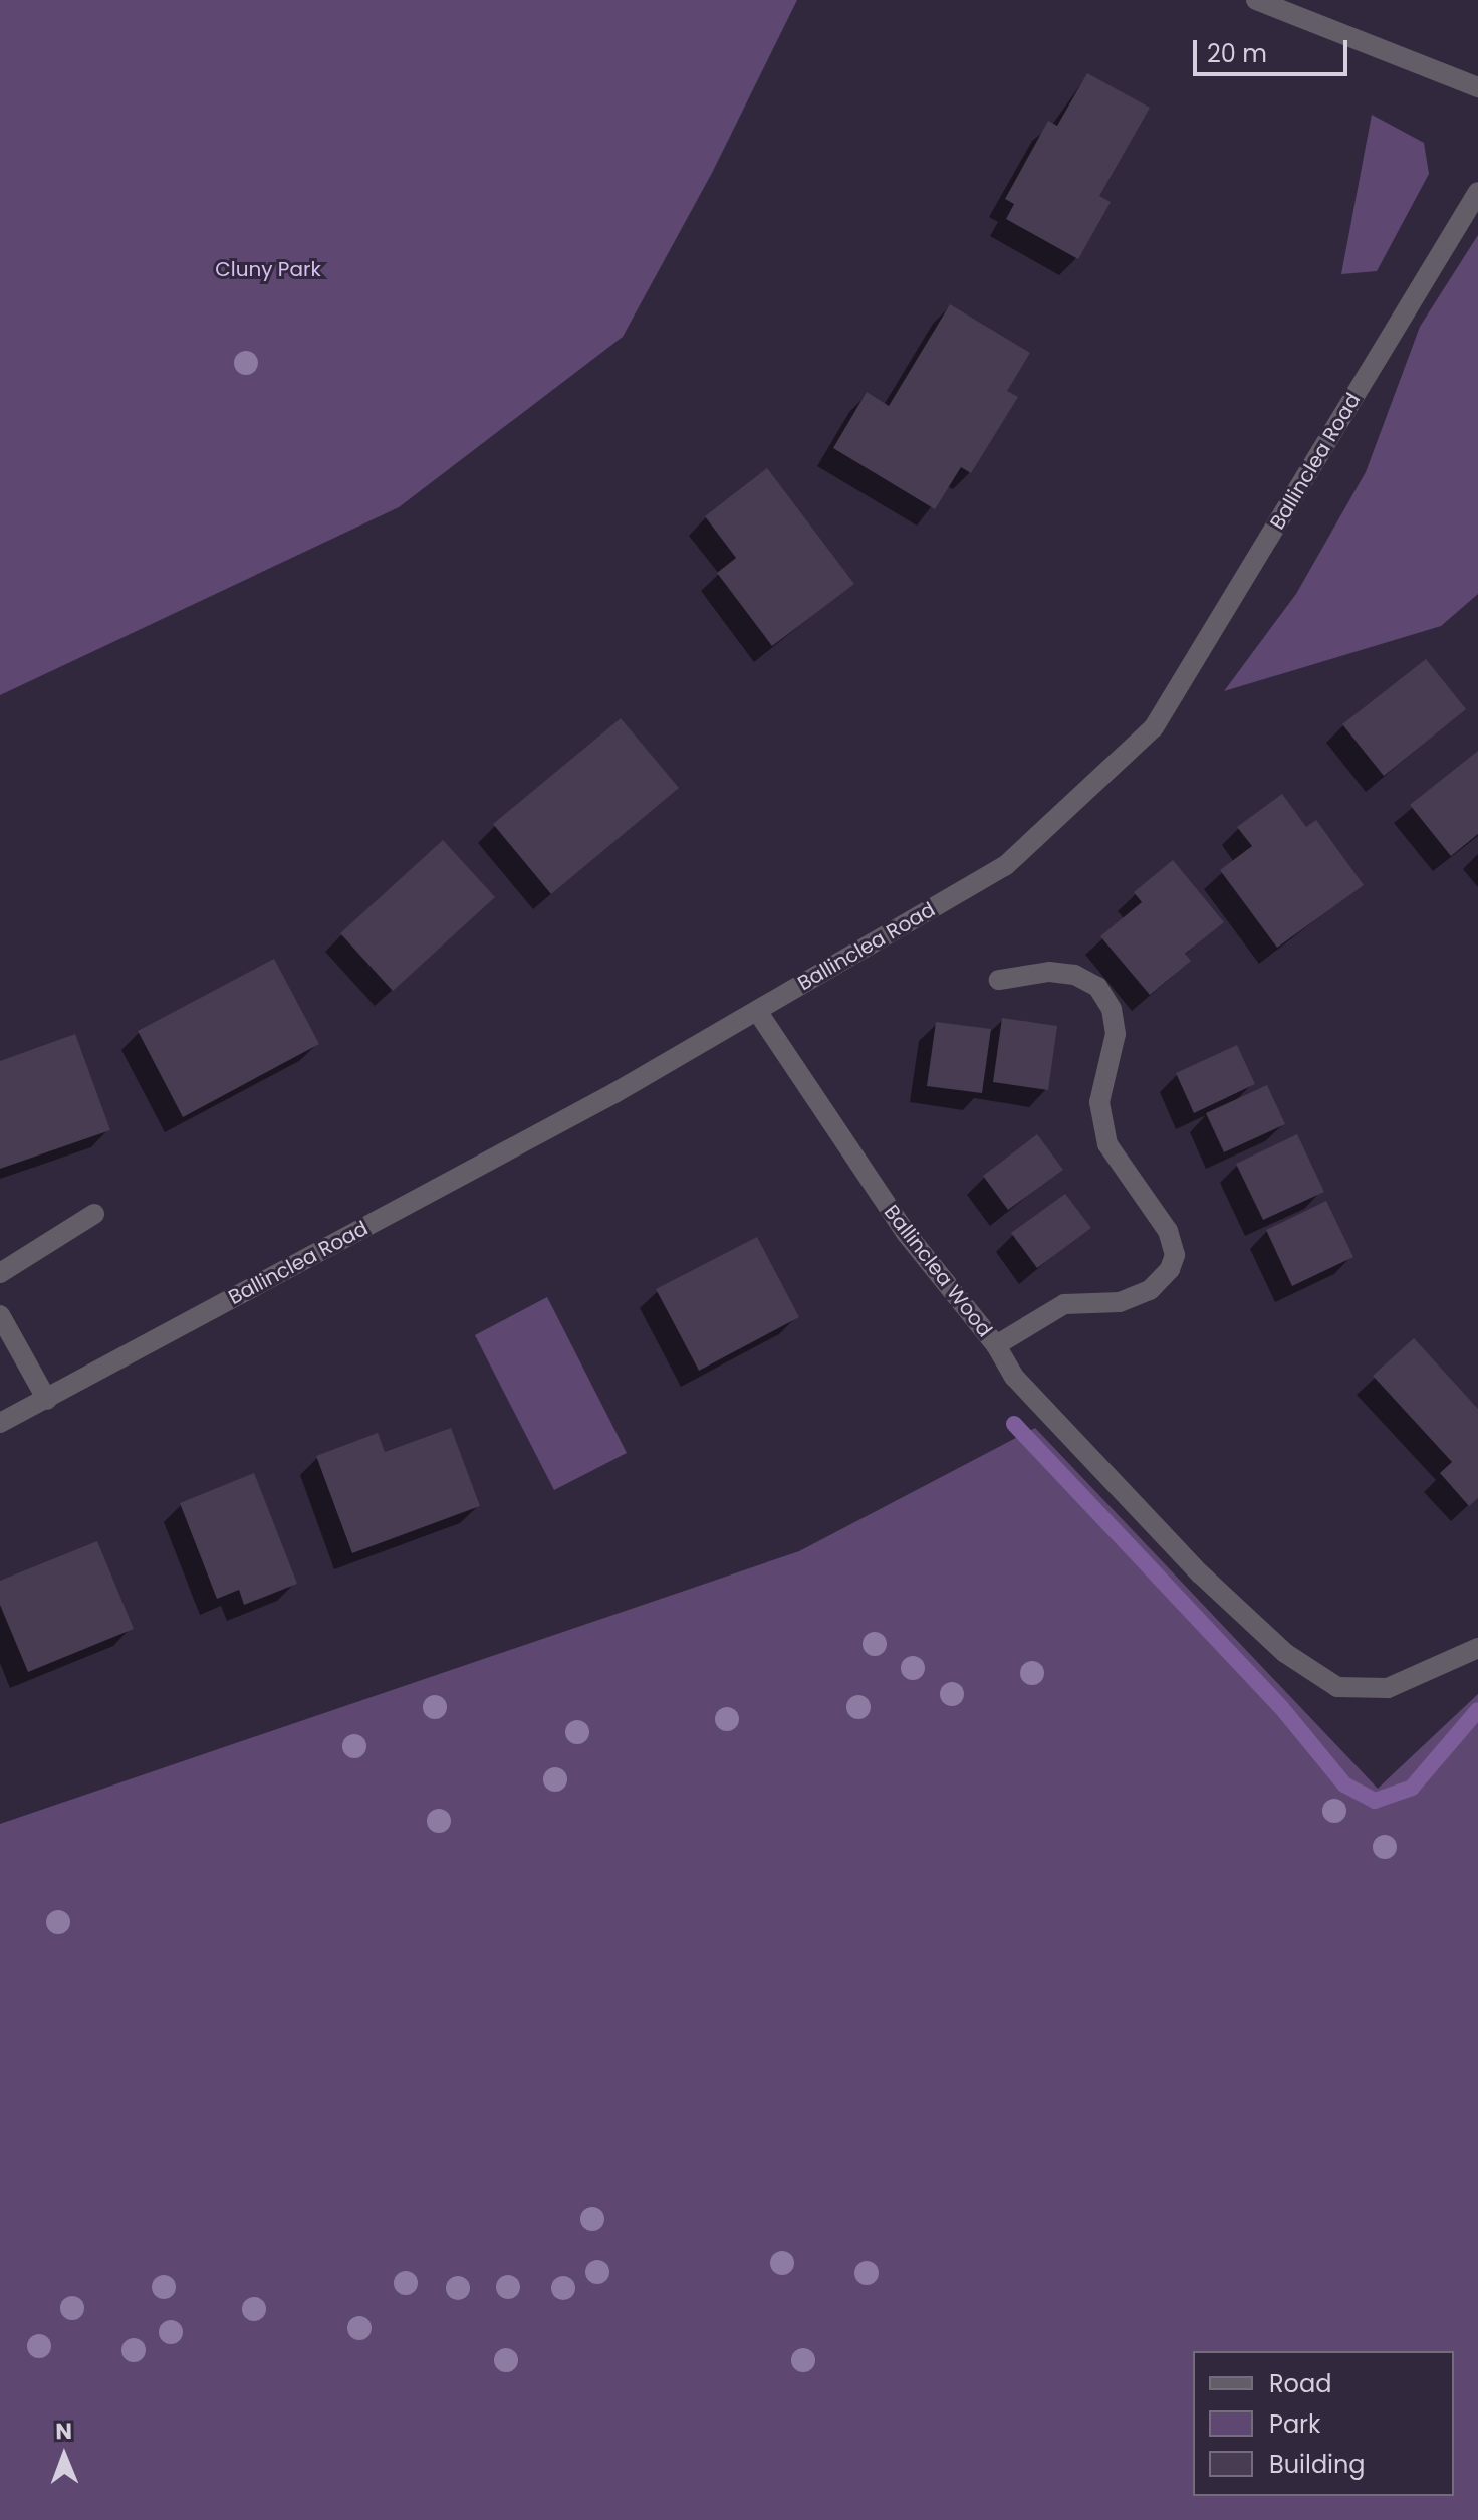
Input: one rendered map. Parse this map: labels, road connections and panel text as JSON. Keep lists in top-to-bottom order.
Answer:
{
  "streets": {
    "street": ["Ballinclea Road", "Ballinclea Wood"]
  },
  "crossings": [
    ["Ballinclea Road", "Ballinclea Wood"]
  ],
  "parks": ["Cluny Park"],
  "legend": ["Road", "Park", "Building"],
  "scale_bar": "20 m",
  "north": "top"
}
